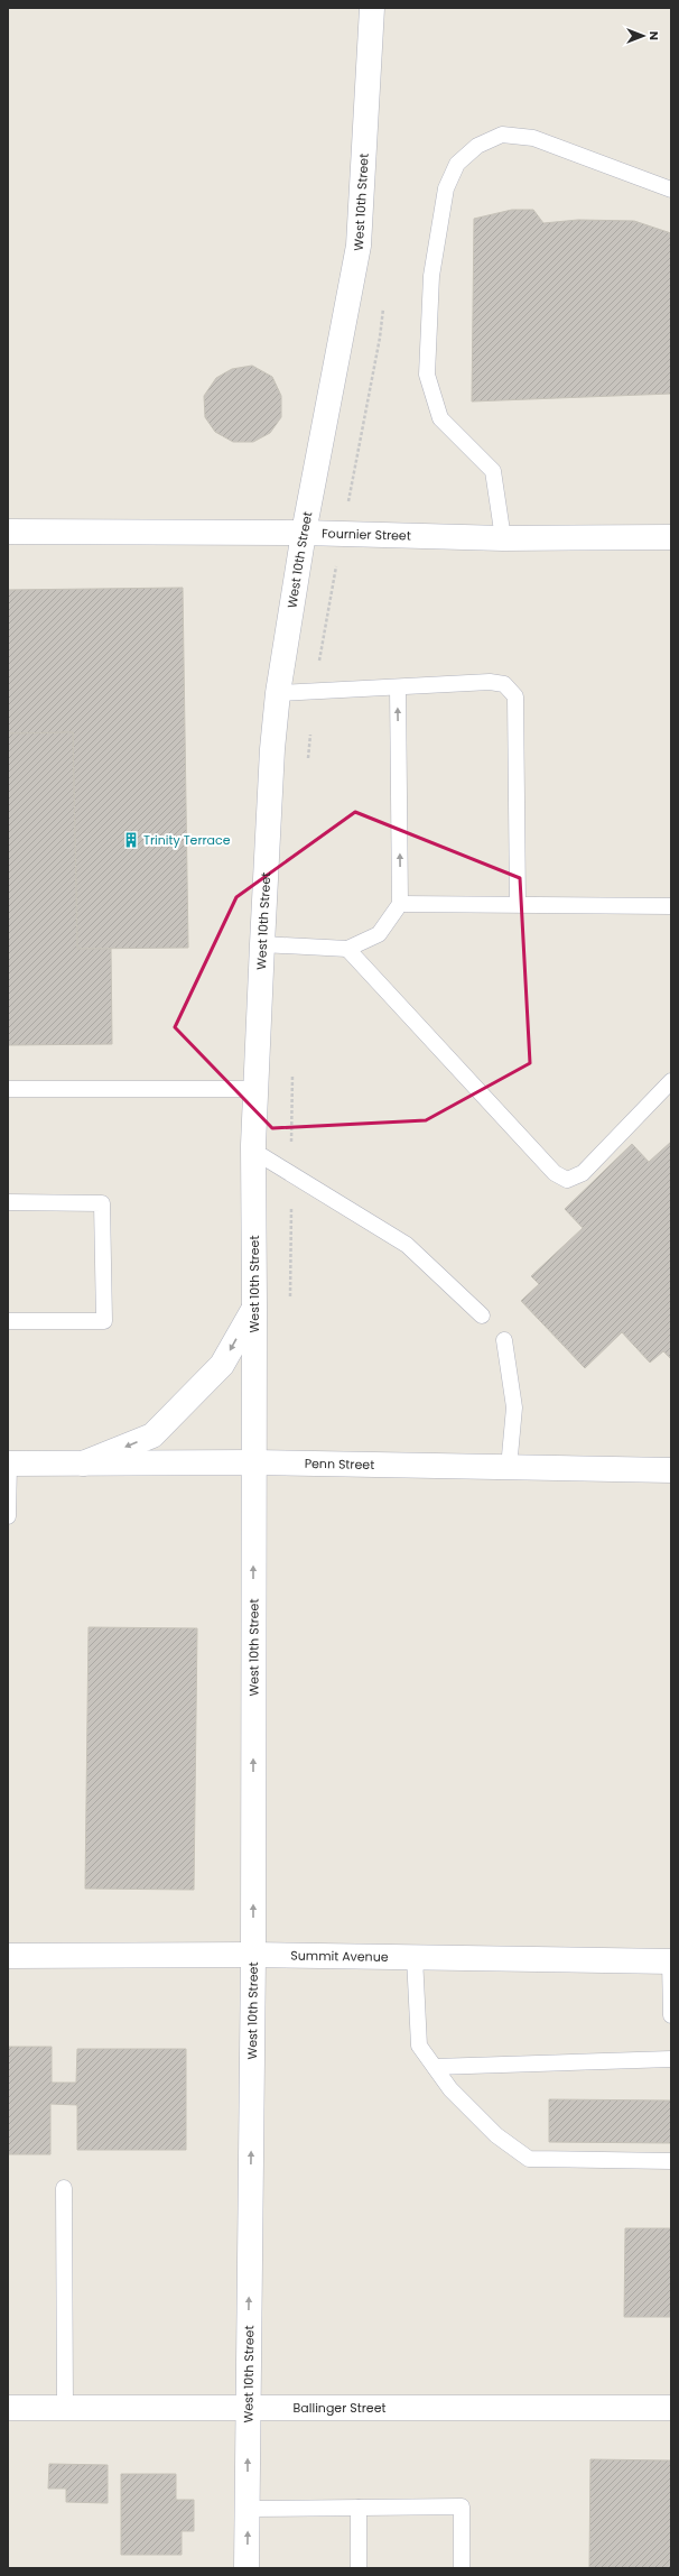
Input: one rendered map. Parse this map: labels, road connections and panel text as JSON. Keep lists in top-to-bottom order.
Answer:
{
  "streets": {
    "street": [
      "West 10th Street",
      "Fournier Street",
      "Penn Street",
      "Summit Avenue",
      "Ballinger Street"
    ]
  },
  "crossings": [
    ["West 10th Street", "Fournier Street"],
    ["West 10th Street", "Penn Street"],
    ["West 10th Street", "Summit Avenue"],
    ["West 10th Street", "Ballinger Street"]
  ],
  "one_way": ["West 10th Street"],
  "places": {
    "building": ["Trinity Terrace"]
  },
  "north": "right"
}
